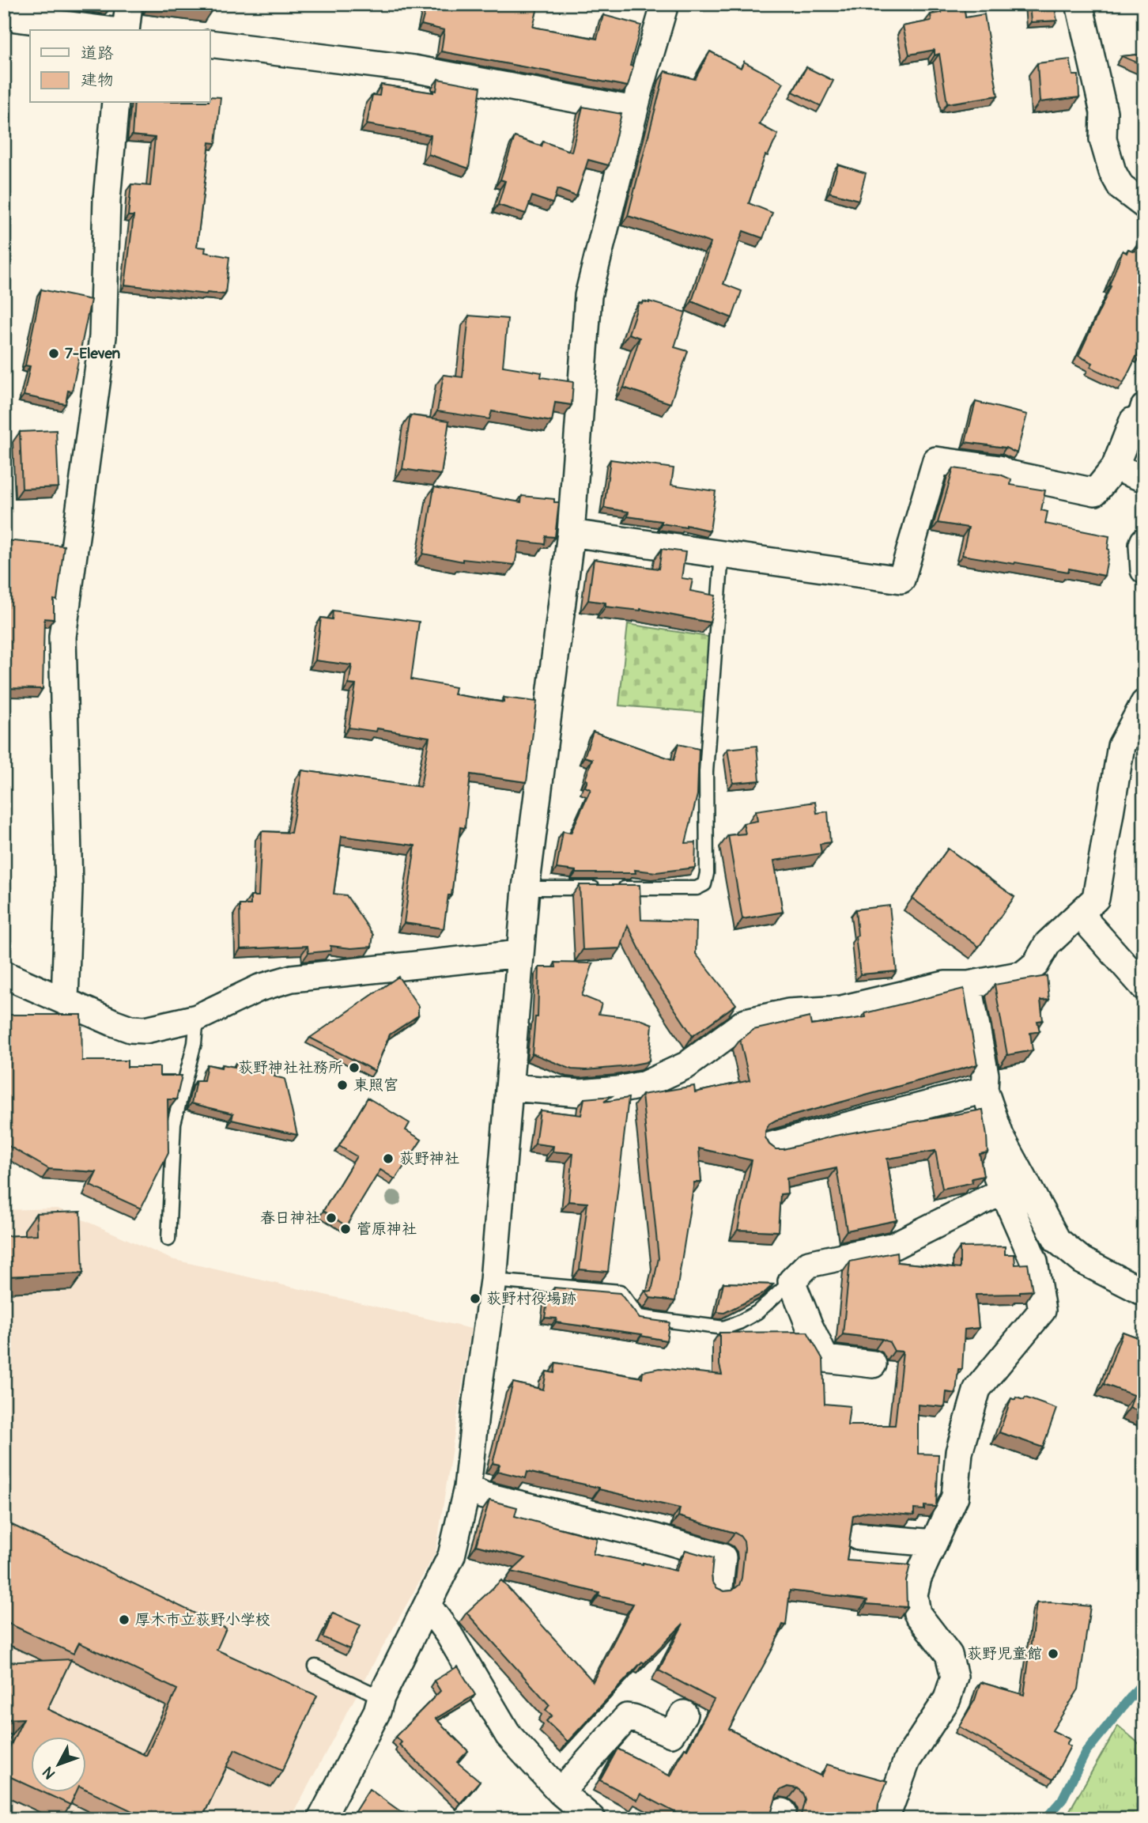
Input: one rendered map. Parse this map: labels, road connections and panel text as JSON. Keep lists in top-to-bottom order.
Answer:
{
  "places": [
    "7-Eleven",
    "荻野神社社務所",
    "東照宮",
    "荻野神社",
    "春日神社",
    "菅原神社",
    "荻野村役場跡",
    "厚木市立荻野小学校",
    "荻野児童館"
  ],
  "legend": ["道路", "建物"],
  "north": "bottom left"
}
